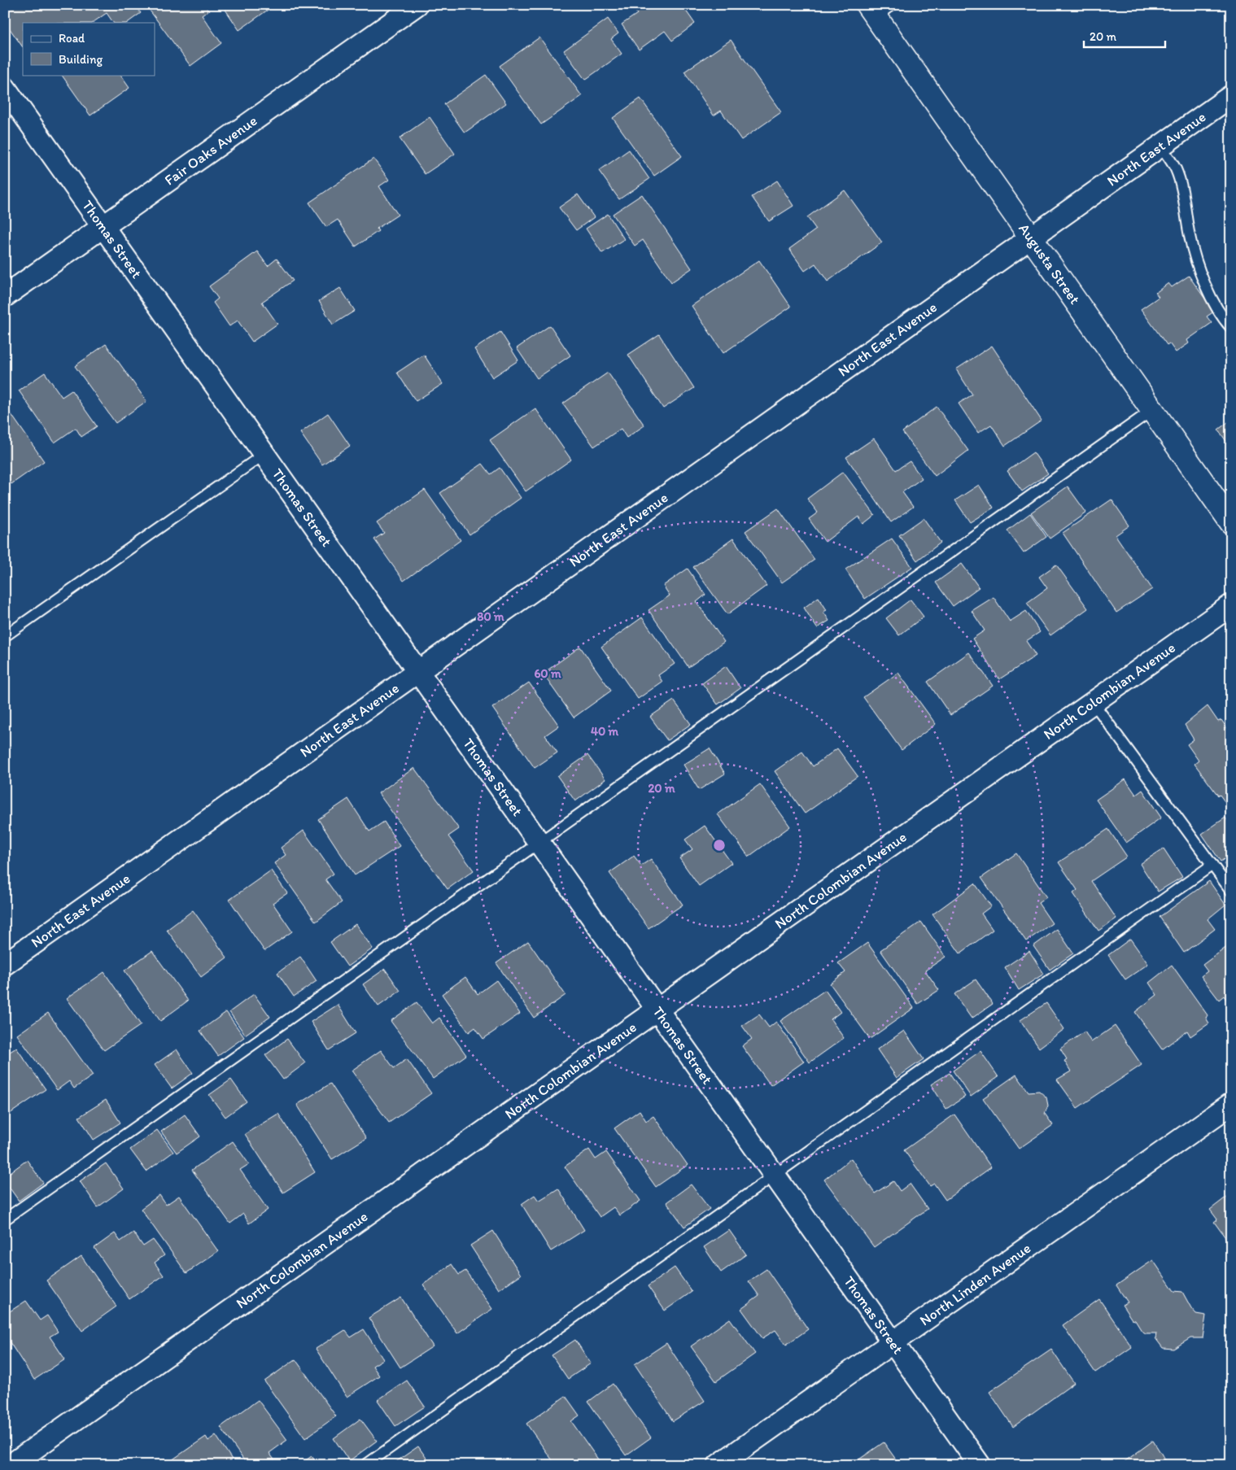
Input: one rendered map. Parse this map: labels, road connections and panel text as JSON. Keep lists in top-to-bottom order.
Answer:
{
  "streets": {
    "street": [
      "North East Avenue",
      "Fair Oaks Avenue",
      "Thomas Street",
      "Augusta Street",
      "North Colombian Avenue",
      "North Linden Avenue"
    ]
  },
  "crossings": [
    ["North East Avenue", "Thomas Street"],
    ["North East Avenue", "Augusta Street"],
    ["Fair Oaks Avenue", "Thomas Street"],
    ["Thomas Street", "North Colombian Avenue"],
    ["Thomas Street", "North Linden Avenue"]
  ],
  "legend": ["Road", "Building"],
  "scale_bar": "20 m",
  "rings": [
    "80 m",
    "60 m",
    "40 m",
    "20 m"
  ]
}
